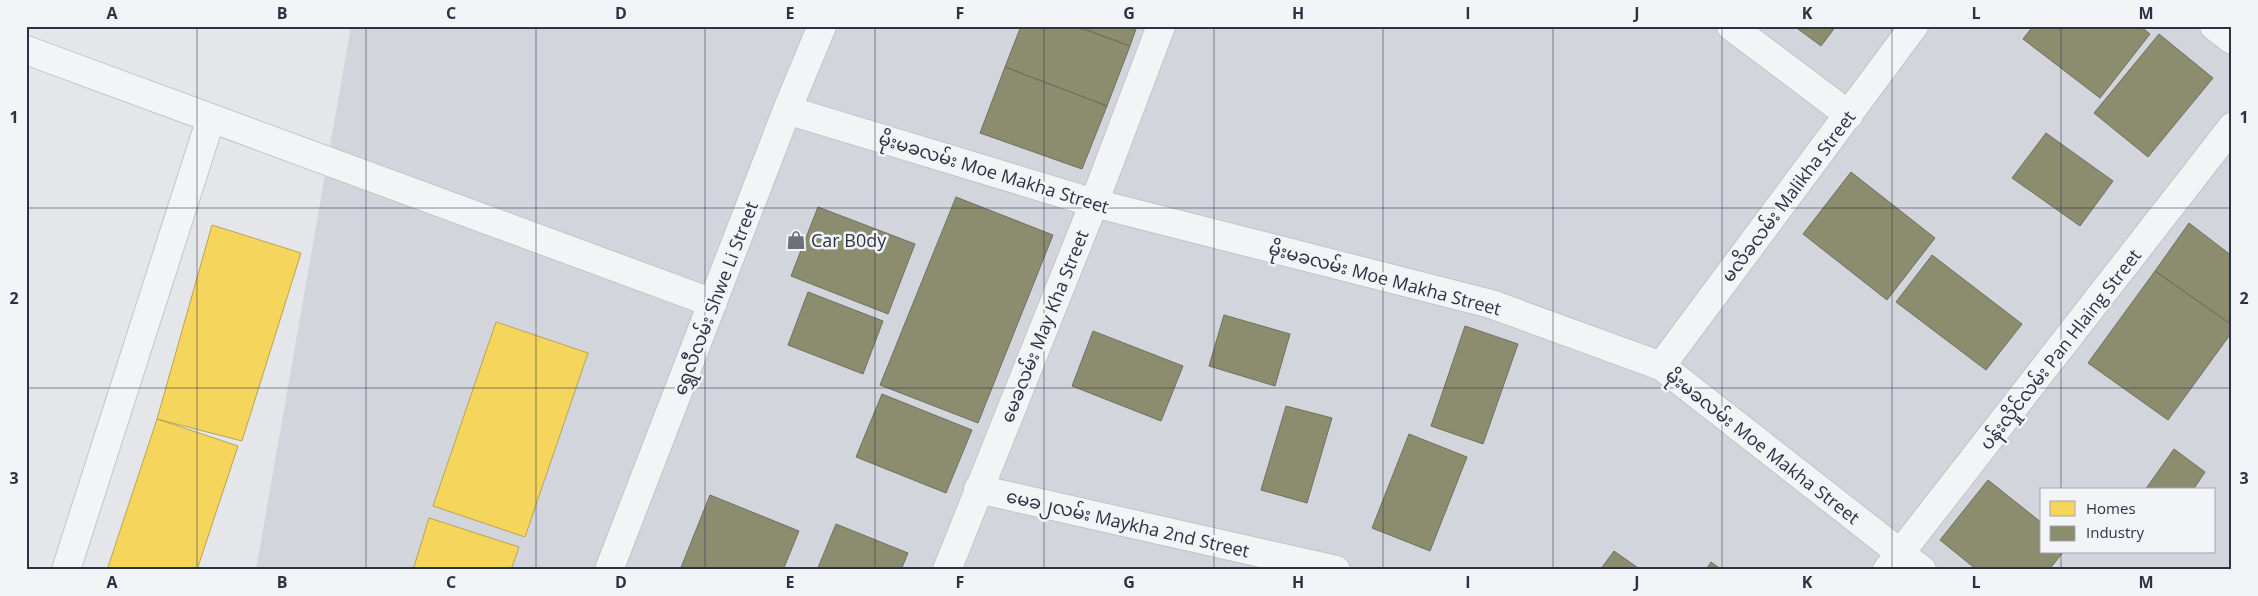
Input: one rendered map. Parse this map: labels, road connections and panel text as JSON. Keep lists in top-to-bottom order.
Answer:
{
  "streets": {
    "street": [
      "မိုးမခလမ်း Moe Makha Street",
      "မလိခလမ်း Malikha Street",
      "ရွှေလီလမ်း Shwe Li Street",
      "မေခလမ်း May Kha Street",
      "ပန်းလှိုင်လမ်း Pan Hlaing Street",
      "မေခ၂လမ်း Maykha 2nd Street"
    ]
  },
  "crossings": [
    ["မိုးမခလမ်း Moe Makha Street", "မလိခလမ်း Malikha Street"],
    ["မိုးမခလမ်း Moe Makha Street", "ရွှေလီလမ်း Shwe Li Street"],
    ["မိုးမခလမ်း Moe Makha Street", "မေခလမ်း May Kha Street"],
    ["မိုးမခလမ်း Moe Makha Street", "ပန်းလှိုင်လမ်း Pan Hlaing Street"],
    ["မေခလမ်း May Kha Street", "မေခ၂လမ်း Maykha 2nd Street"]
  ],
  "places": {
    "shop": ["Car B0dy"]
  },
  "legend": ["Homes", "Industry"],
  "grid": {
    "columns": [
      "A",
      "B",
      "C",
      "D",
      "E",
      "F",
      "G",
      "H",
      "I",
      "J",
      "K",
      "L",
      "M"
    ],
    "rows": ["1", "2", "3"]
  }
}
